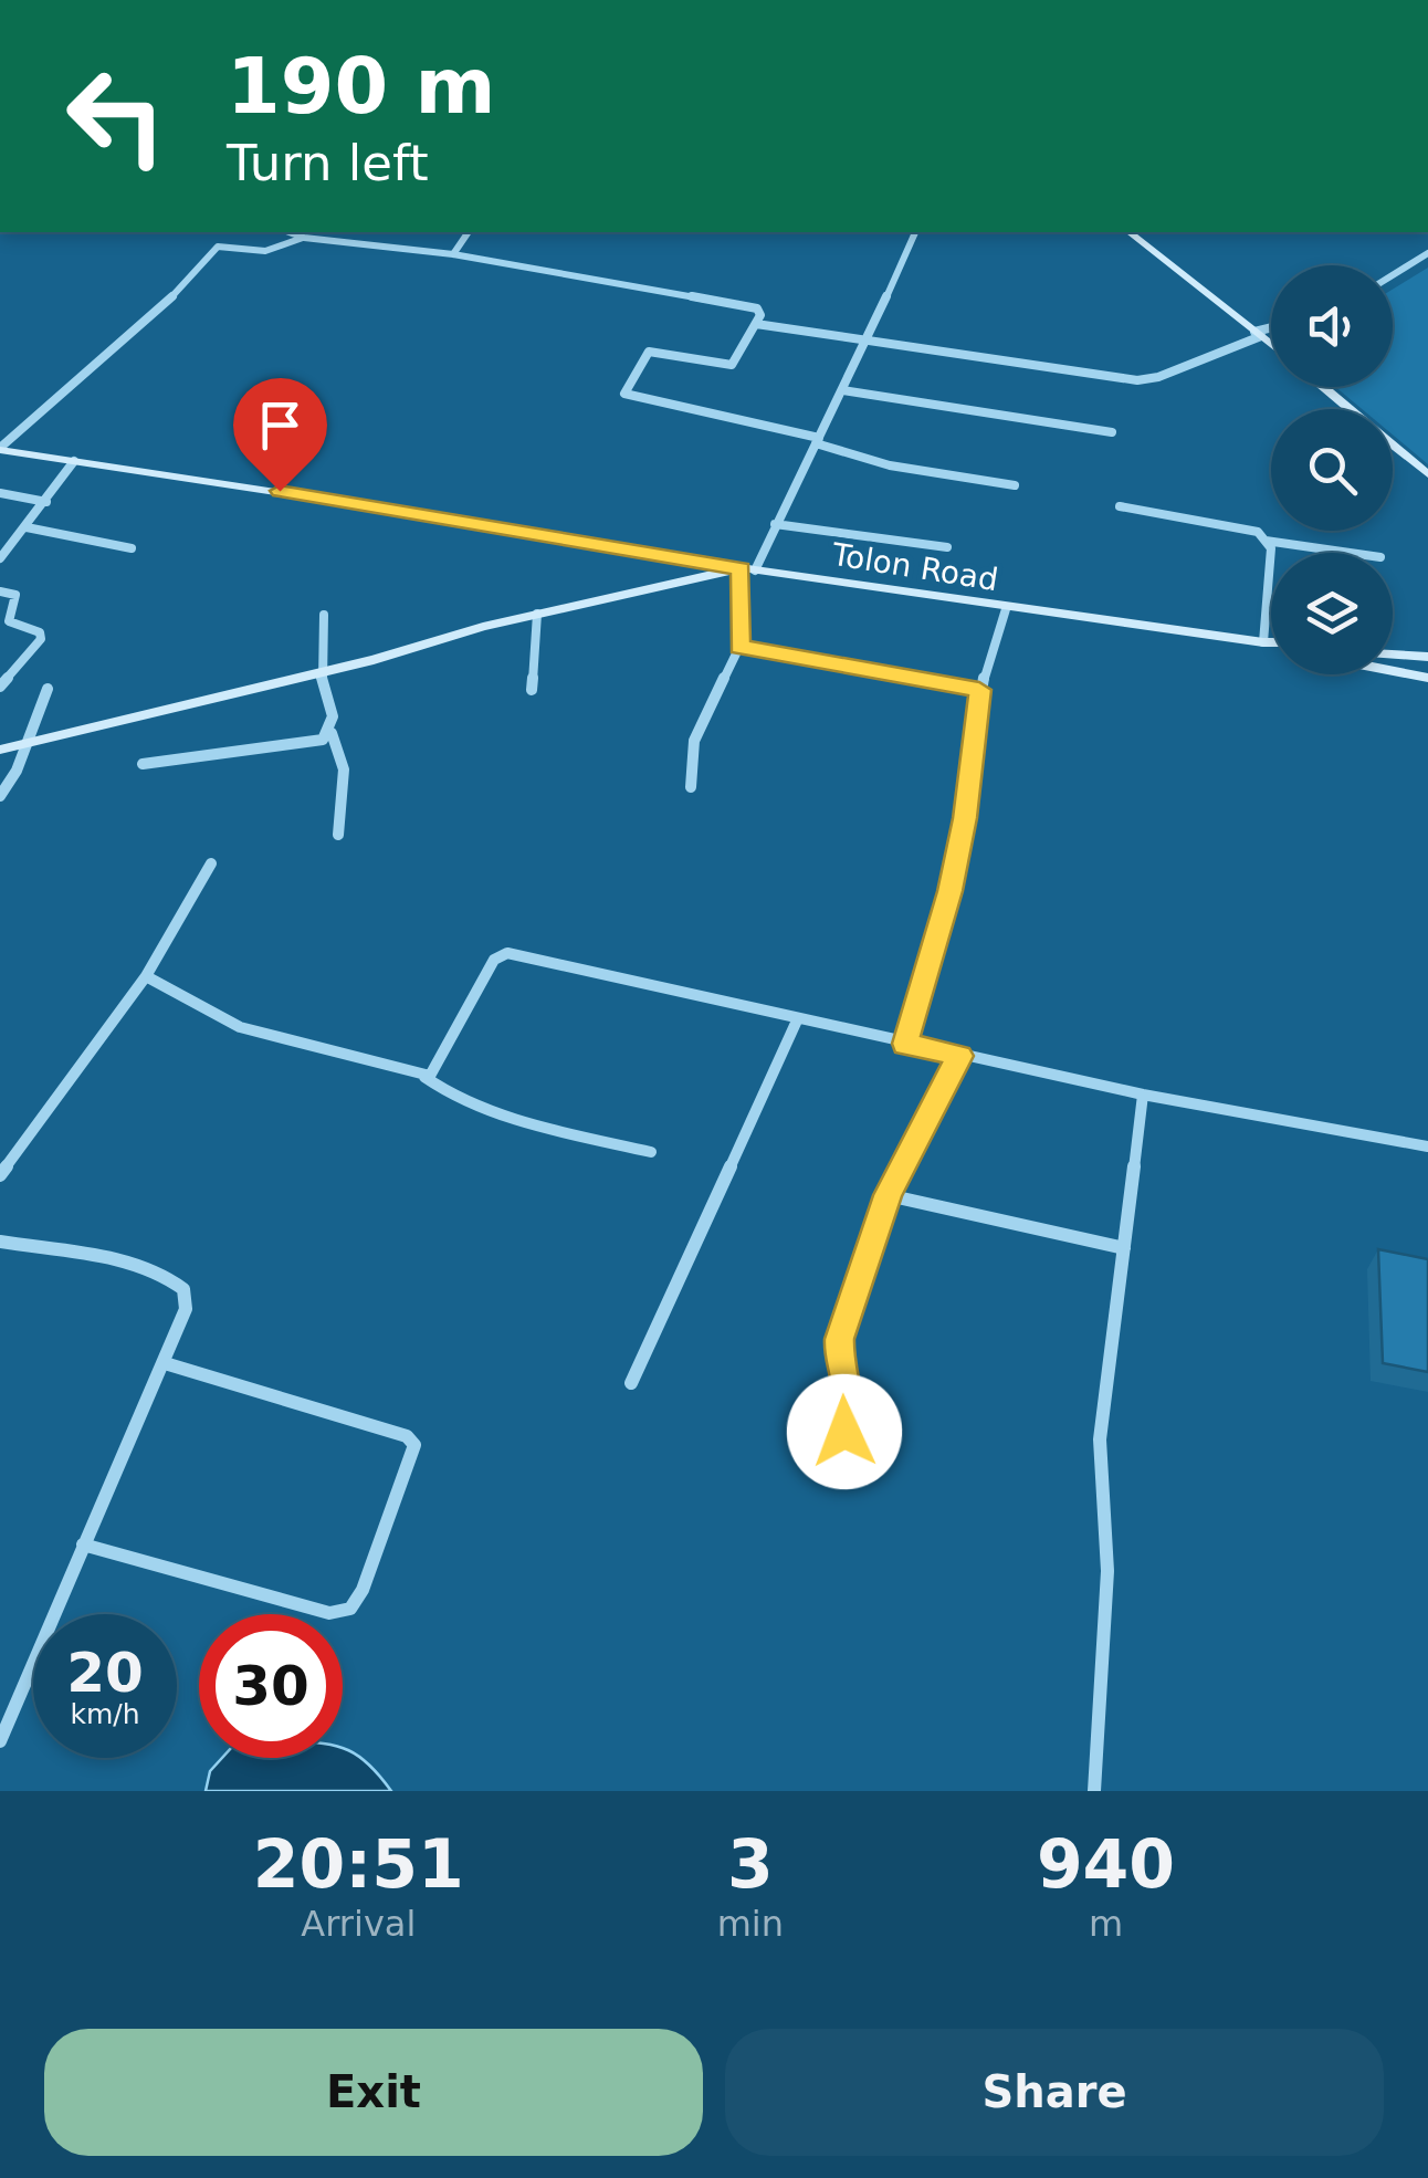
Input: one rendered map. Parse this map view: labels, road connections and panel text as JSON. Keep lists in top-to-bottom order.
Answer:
{
  "streets": {
    "main road": ["Tolon Road"]
  },
  "page": {
    "turn": ["190 m", "Turn left"],
    "speed": "20 km/h",
    "limit": "30",
    "eta": [
      "20:51",
      "Arrival",
      "3",
      "min",
      "940",
      "m"
    ],
    "buttons": ["Exit", "Share"]
  }
}
